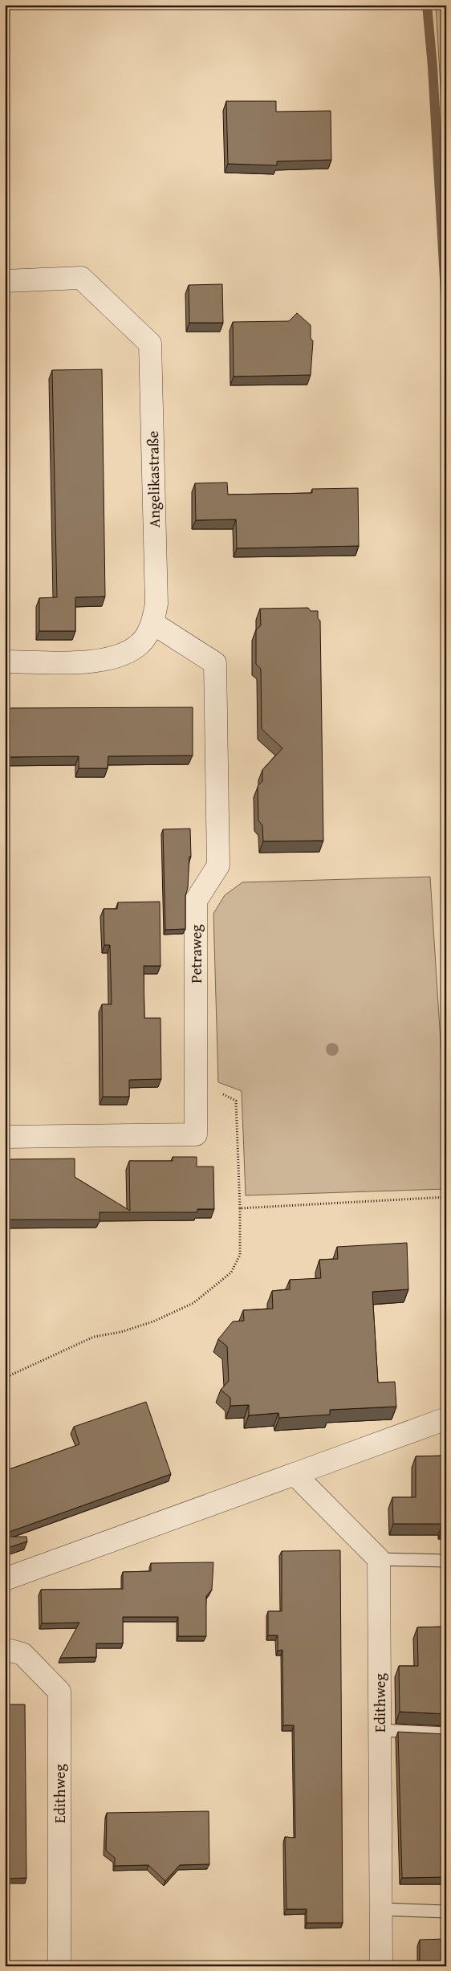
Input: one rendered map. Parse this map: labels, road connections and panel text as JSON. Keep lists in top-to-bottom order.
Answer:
{
  "streets": {
    "street": ["Angelikastraße", "Petraweg", "Edithweg"]
  },
  "crossings": [
    ["Angelikastraße", "Petraweg"]
  ]
}
